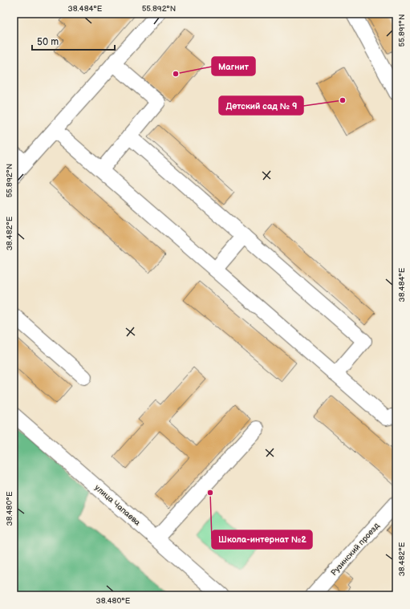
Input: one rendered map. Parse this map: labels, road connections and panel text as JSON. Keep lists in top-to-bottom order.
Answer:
{
  "streets": {
    "street": ["улица Чапаева", "Рузинский проезд"]
  },
  "places": ["Магнит", "Детский сад № 9", "Школа-интернат №2"],
  "scale_bar": "50 m",
  "coordinates": [
    "38.484°E",
    "55.892°N",
    "55.891°N",
    "38.482°E",
    "38.480°E"
  ]
}
